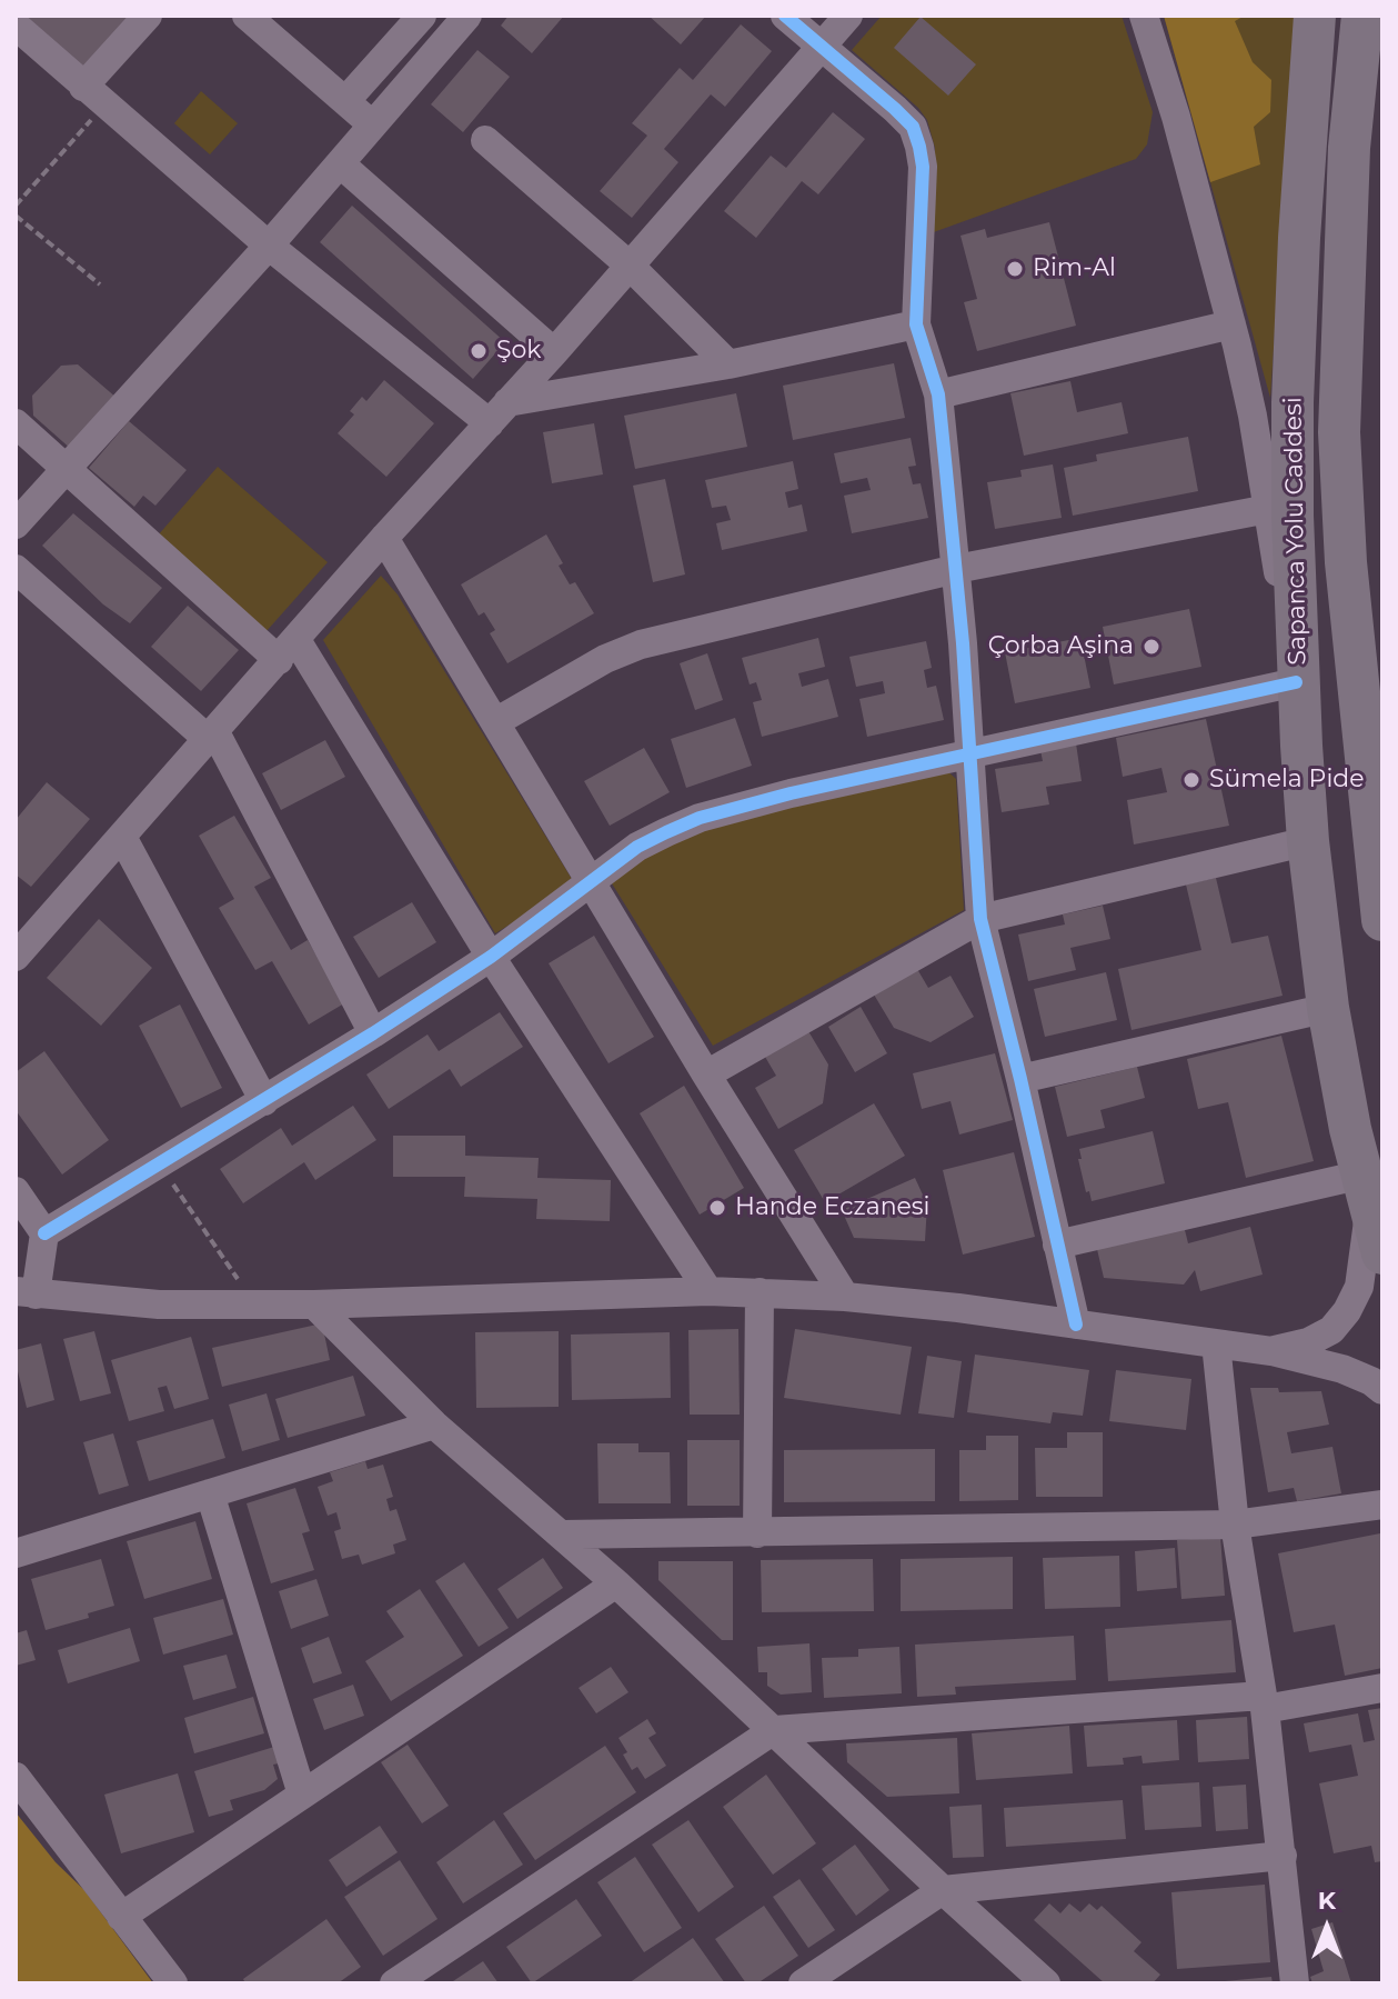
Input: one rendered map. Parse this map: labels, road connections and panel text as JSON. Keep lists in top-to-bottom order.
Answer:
{
  "streets": {
    "highway": ["Sapanca Yolu Caddesi"]
  },
  "places": [
    "Rim-Al",
    "Şok",
    "Çorba Aşina",
    "Sümela Pide",
    "Hande Eczanesi"
  ],
  "north": "top"
}
